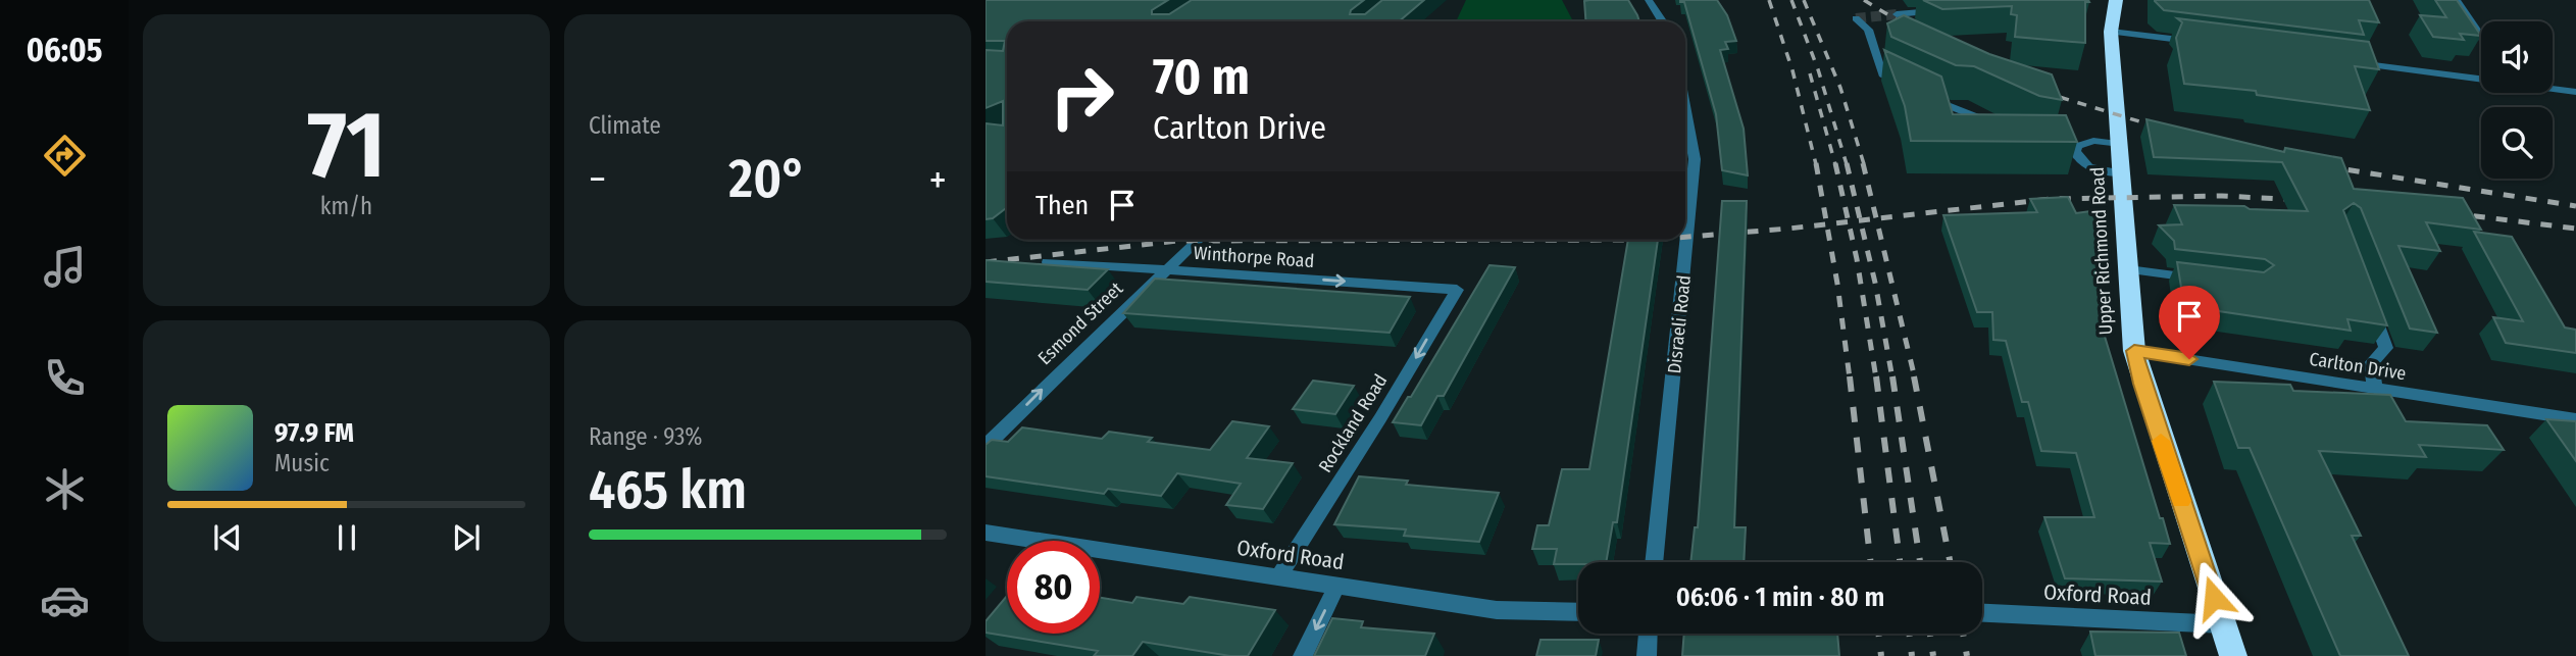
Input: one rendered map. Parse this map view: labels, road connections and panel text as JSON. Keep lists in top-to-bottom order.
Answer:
{
  "streets": {
    "highway": ["Upper Richmond Road"],
    "street": [
      "Winthorpe Road",
      "Esmond Street",
      "Disraeli Road",
      "Carlton Drive",
      "Rockland Road",
      "Oxford Road"
    ]
  },
  "crossings": [
    ["Upper Richmond Road", "Carlton Drive"],
    ["Upper Richmond Road", "Oxford Road"],
    ["Winthorpe Road", "Esmond Street"],
    ["Winthorpe Road", "Rockland Road"],
    ["Rockland Road", "Oxford Road"]
  ],
  "one_way": ["Winthorpe Road", "Esmond Street", "Rockland Road"],
  "page": {
    "tabs": "06:05",
    "tile": [
      ["71", "km/h"],
      "Climate",
      ["Range · 93%", "465 km"]
    ],
    "turn": ["70 m", "Carlton Drive"],
    "heat": ["−", "20°", "+"],
    "then": "Then",
    "song": ["97.9 FM", "Music"],
    "limit": "80",
    "trip": "06:06 · 1 min · 80 m"
  }
}
